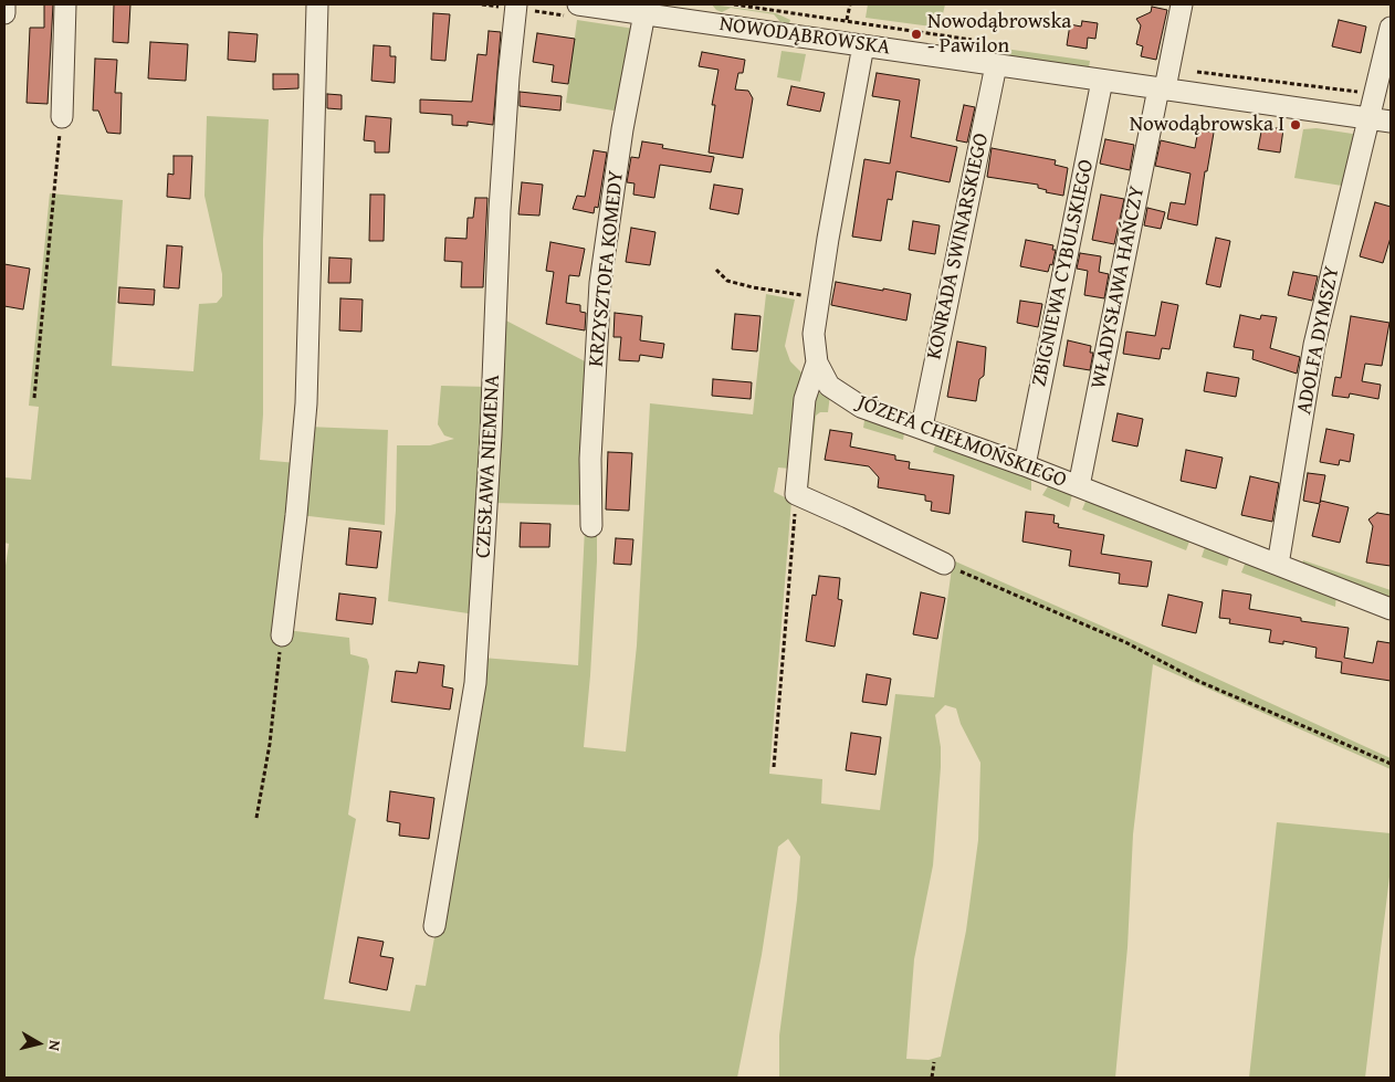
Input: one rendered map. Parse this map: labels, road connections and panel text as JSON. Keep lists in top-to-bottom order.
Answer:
{
  "streets": {
    "street": [
      "NOWODĄBROWSKA",
      "KONRADA SWINARSKIEGO",
      "KRZYSZTOFA KOMEDY",
      "ZBIGNIEWA CYBULSKIEGO",
      "WŁADYSŁAWA HAŃCZY",
      "ADOLFA DYMSZY",
      "JÓZEFA CHEŁMOŃSKIEGO",
      "CZESŁAWA NIEMENA"
    ]
  },
  "crossings": [
    ["NOWODĄBROWSKA", "KONRADA SWINARSKIEGO"],
    ["NOWODĄBROWSKA", "KRZYSZTOFA KOMEDY"],
    ["NOWODĄBROWSKA", "ZBIGNIEWA CYBULSKIEGO"],
    ["NOWODĄBROWSKA", "WŁADYSŁAWA HAŃCZY"],
    ["NOWODĄBROWSKA", "ADOLFA DYMSZY"],
    ["NOWODĄBROWSKA", "JÓZEFA CHEŁMOŃSKIEGO"],
    ["KONRADA SWINARSKIEGO", "JÓZEFA CHEŁMOŃSKIEGO"],
    ["ZBIGNIEWA CYBULSKIEGO", "JÓZEFA CHEŁMOŃSKIEGO"],
    ["WŁADYSŁAWA HAŃCZY", "JÓZEFA CHEŁMOŃSKIEGO"],
    ["ADOLFA DYMSZY", "JÓZEFA CHEŁMOŃSKIEGO"]
  ],
  "places": ["Nowodąbrowska - Pawilon", "Nowodąbrowska I"],
  "north": "right"
}
